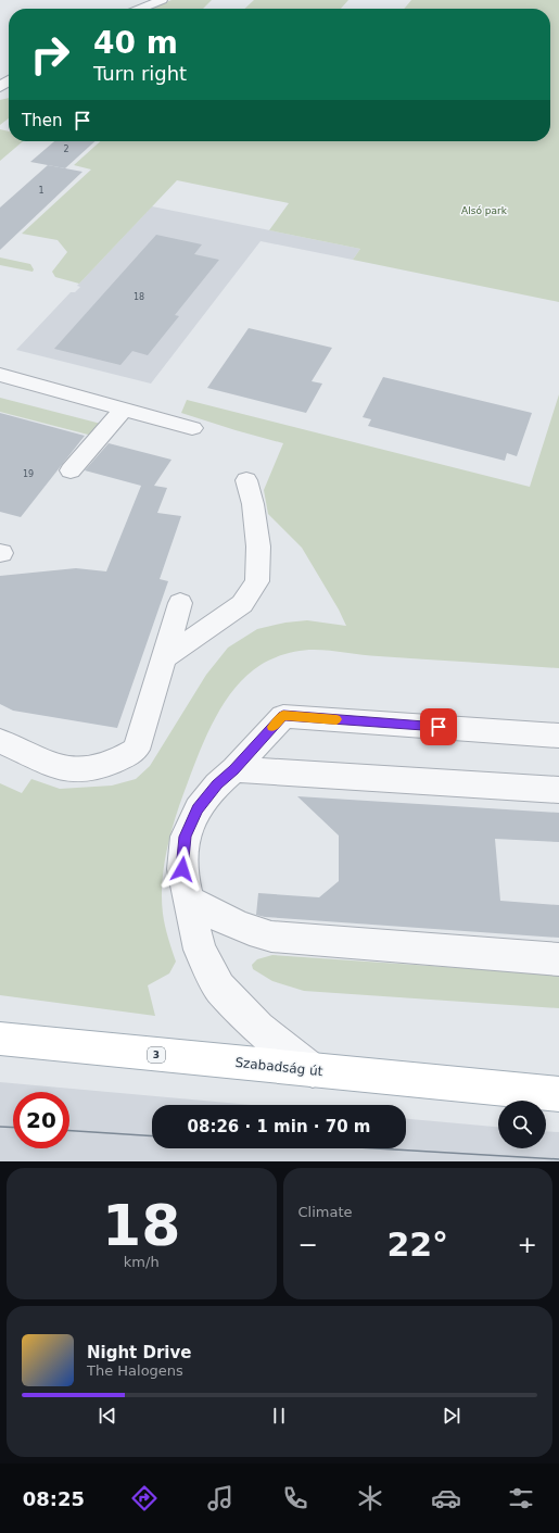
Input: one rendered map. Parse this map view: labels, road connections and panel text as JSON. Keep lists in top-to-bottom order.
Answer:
{
  "streets": {
    "main road": ["3", "Szabadság út"]
  },
  "parks": ["Alsó park"],
  "house_numbers": [
    "2",
    "1",
    "18",
    "19"
  ],
  "page": {
    "turn": ["40 m", "Turn right"],
    "then": "Then",
    "limit": "20",
    "trip": "08:26 · 1 min · 70 m",
    "tile": [
      ["18", "km/h"],
      "Climate"
    ],
    "heat": ["−", "22°", "+"],
    "song": ["Night Drive", "The Halogens"],
    "tabs": "08:25"
  }
}
